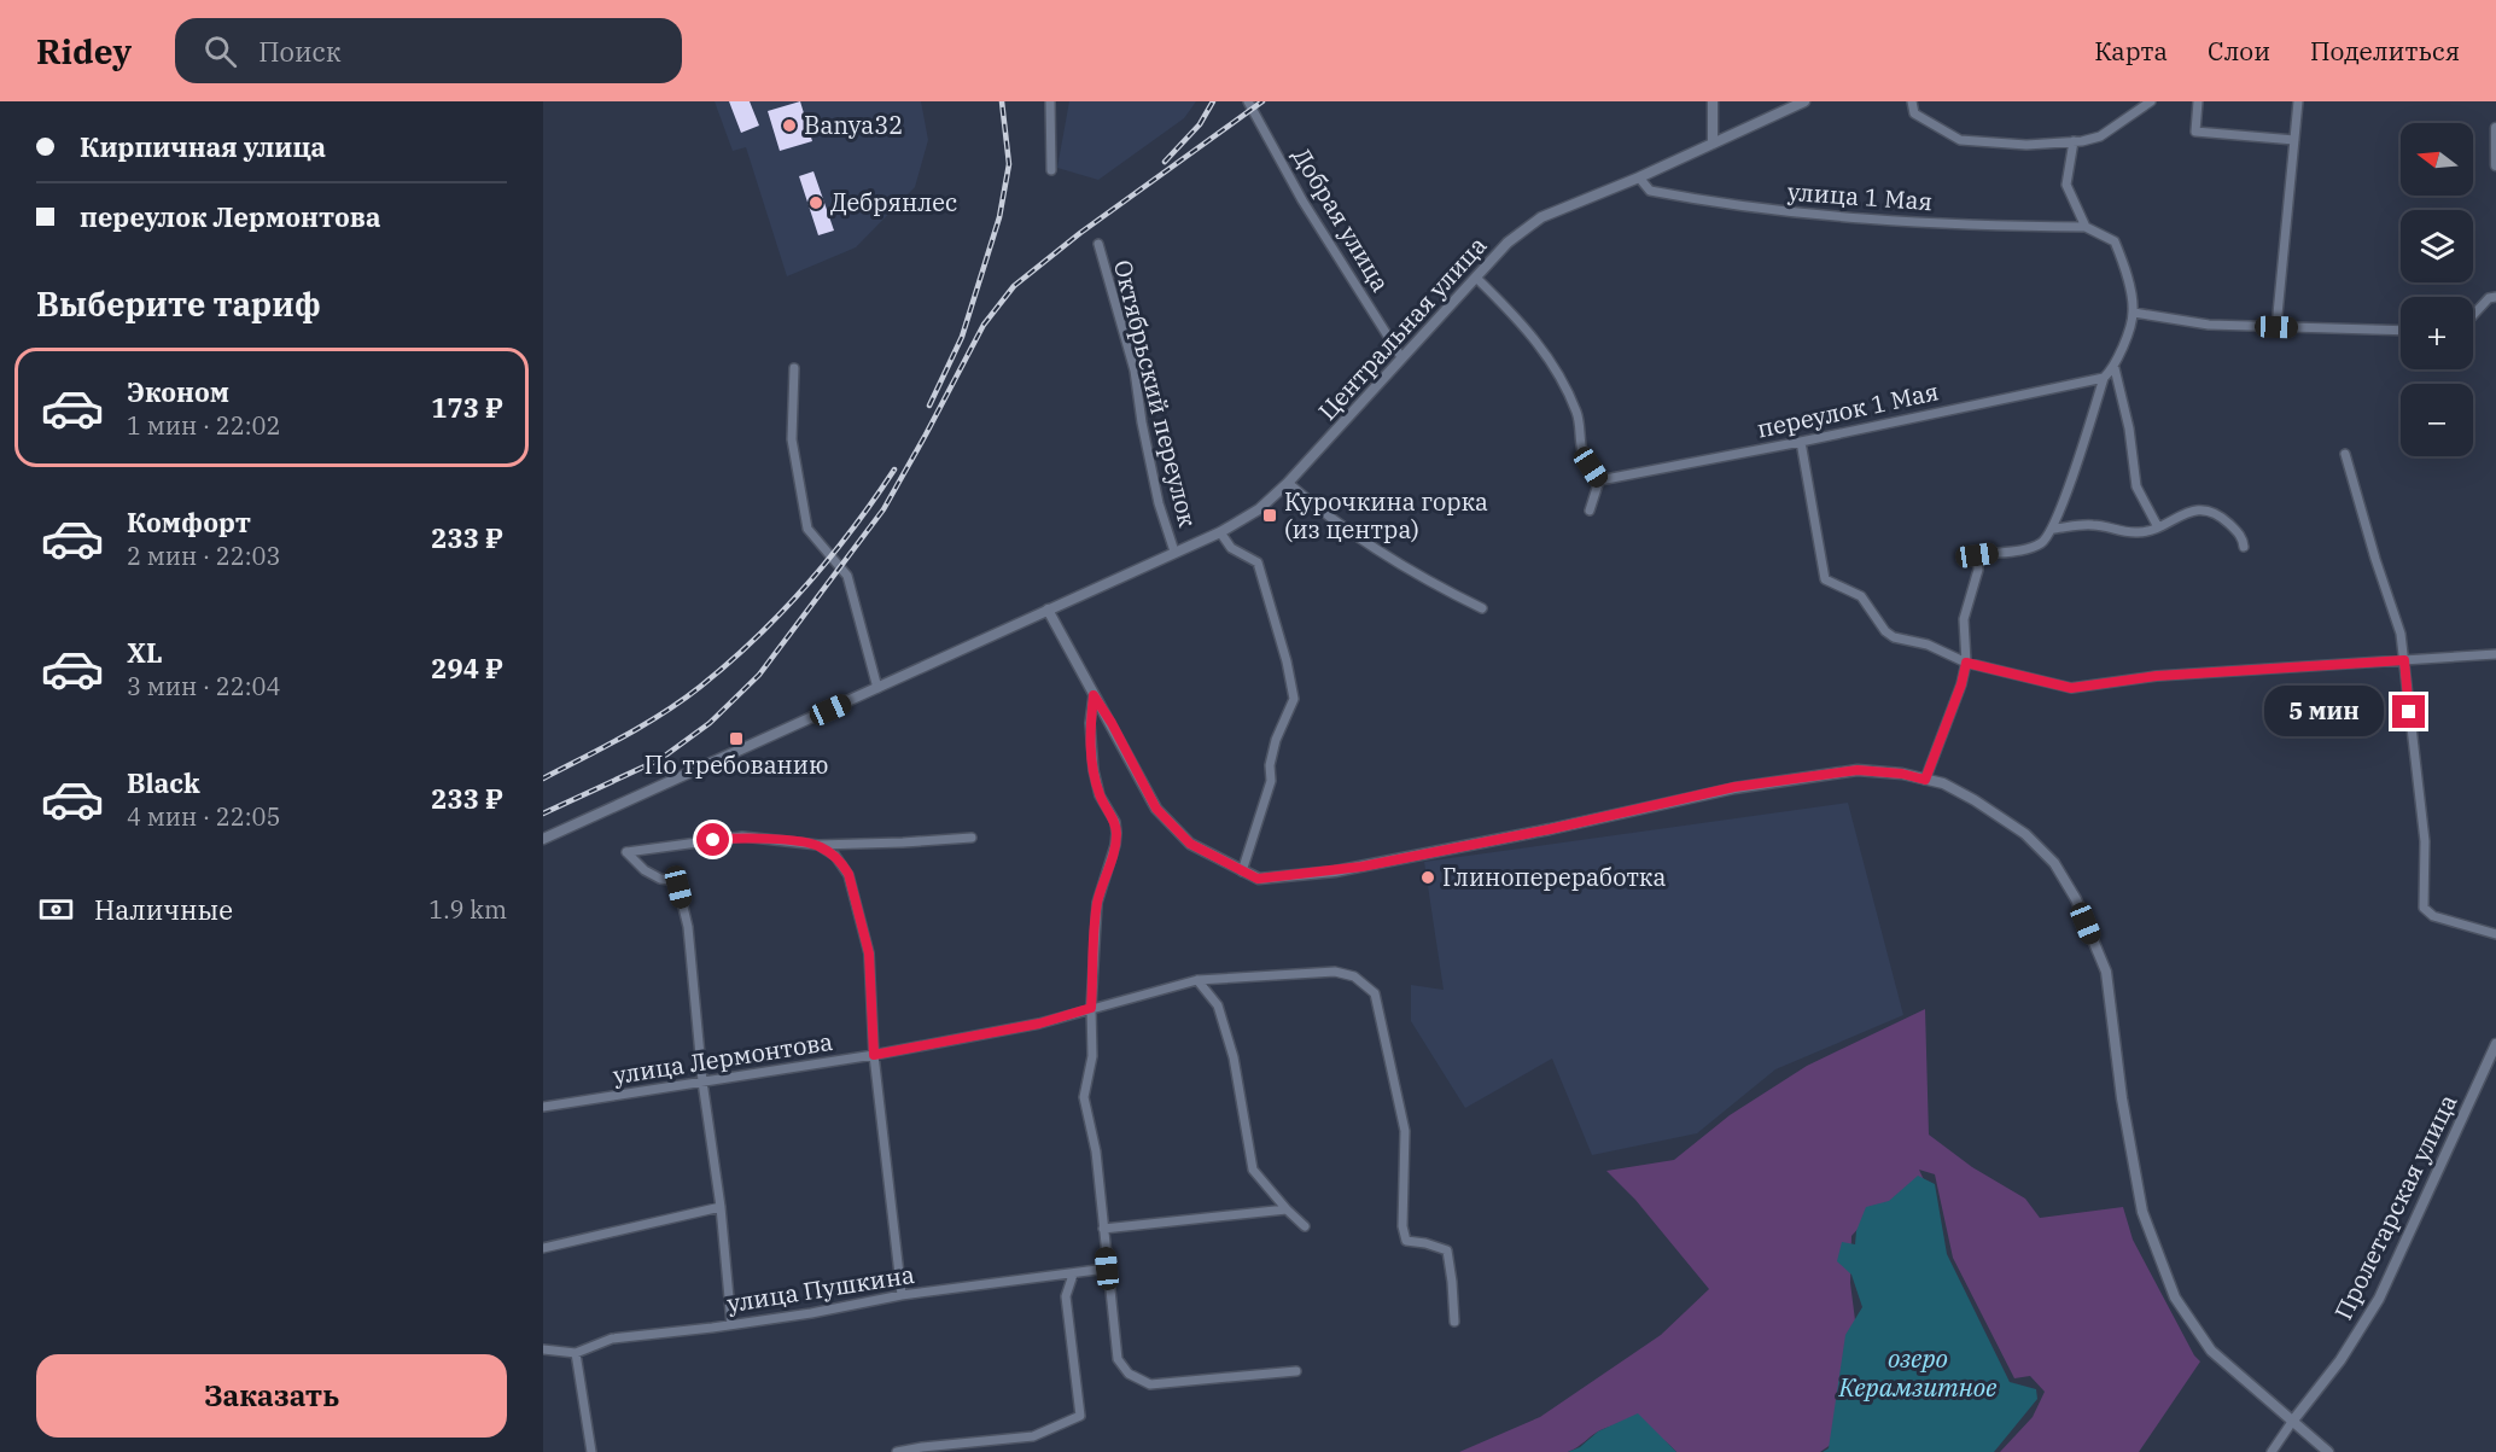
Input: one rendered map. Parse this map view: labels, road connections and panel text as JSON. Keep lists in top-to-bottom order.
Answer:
{
  "streets": {
    "street": [
      "улица 1 Мая",
      "Добрая улица",
      "Центральная улица",
      "Октябрьский переулок",
      "переулок 1 Мая",
      "улица Лермонтова",
      "Пролетарская улица",
      "улица Пушкина"
    ]
  },
  "crossings": [
    ["улица 1 Мая", "Центральная улица"],
    ["Добрая улица", "Центральная улица"],
    ["Центральная улица", "Октябрьский переулок"]
  ],
  "water": ["озеро Керамзитное"],
  "places": {
    "other": ["Banya32", "Дебрянлес", "Глинопереработка"],
    "transit": ["Курочкина горка (из центра)", "По требованию"]
  },
  "north": "left",
  "page": {
    "header": "Ridey",
    "search": "Поиск",
    "nav": ["Карта", "Слои", "Поделиться"],
    "banner": ["Кирпичная улица", "переулок Лермонтова"],
    "map_buttons": ["+", "−"],
    "heading": "Выберите тариф",
    "list": [
      {
        "name": "Эконом",
        "note": "1 мин · 22:02",
        "value": "173 ₽"
      },
      {
        "name": "Комфорт",
        "note": "2 мин · 22:03",
        "value": "233 ₽"
      },
      {
        "name": "XL",
        "note": "3 мин · 22:04",
        "value": "294 ₽"
      },
      {
        "name": "Black",
        "note": "4 мин · 22:05",
        "value": "233 ₽"
      }
    ],
    "bubble": "5 мин",
    "pay": ["Наличные", "1.9 km"],
    "buttons": "Заказать"
  }
}
